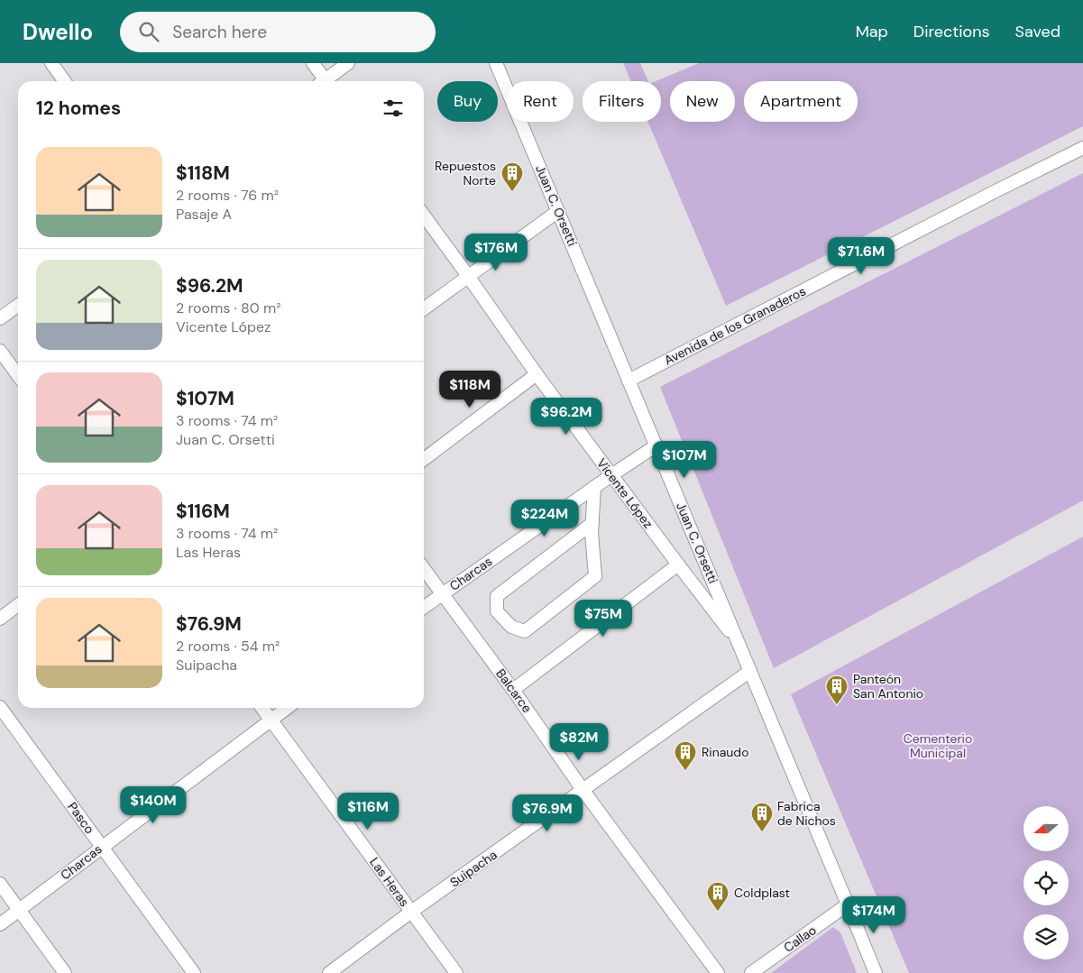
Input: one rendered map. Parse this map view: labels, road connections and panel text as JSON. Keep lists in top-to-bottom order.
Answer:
{
  "streets": {
    "street": [
      "Juan C. Orsetti",
      "Avenida de los Granaderos",
      "Vicente López",
      "Charcas",
      "Balcarce",
      "Pasco",
      "Suipacha",
      "Las Heras",
      "Callao"
    ]
  },
  "crossings": [
    ["Juan C. Orsetti", "Avenida de los Granaderos"],
    ["Juan C. Orsetti", "Vicente López"],
    ["Juan C. Orsetti", "Charcas"],
    ["Juan C. Orsetti", "Suipacha"],
    ["Juan C. Orsetti", "Callao"],
    ["Vicente López", "Charcas"],
    ["Charcas", "Balcarce"],
    ["Charcas", "Pasco"],
    ["Charcas", "Las Heras"],
    ["Balcarce", "Suipacha"],
    ["Suipacha", "Las Heras"]
  ],
  "parks": ["Cementerio Municipal"],
  "places": {
    "building": [
      "Repuestos Norte",
      "Panteón San Antonio",
      "Rinaudo",
      "Fabrica de Nichos",
      "Coldplast"
    ]
  },
  "north": "left",
  "page": {
    "header": "Dwello",
    "search": "Search here",
    "nav": ["Map", "Directions", "Saved"],
    "chip": [
      "Buy",
      "Rent",
      "Filters",
      "New",
      "Apartment"
    ],
    "heading": "12 homes",
    "list": [
      {
        "name": "$118M",
        "note": "2 rooms · 76 m² · Pasaje A"
      },
      {
        "name": "$96.2M",
        "note": "2 rooms · 80 m² · Vicente López"
      },
      {
        "name": "$107M",
        "note": "3 rooms · 74 m² · Juan C. Orsetti"
      },
      {
        "name": "$116M",
        "note": "3 rooms · 74 m² · Las Heras"
      },
      {
        "name": "$76.9M",
        "note": "2 rooms · 54 m² · Suipacha"
      }
    ],
    "price": [
      "$176M",
      "$71.6M",
      "$118M",
      "$96.2M",
      "$107M",
      "$224M",
      "$75M",
      "$82M",
      "$140M",
      "$116M",
      "$76.9M",
      "$174M"
    ]
  }
}
